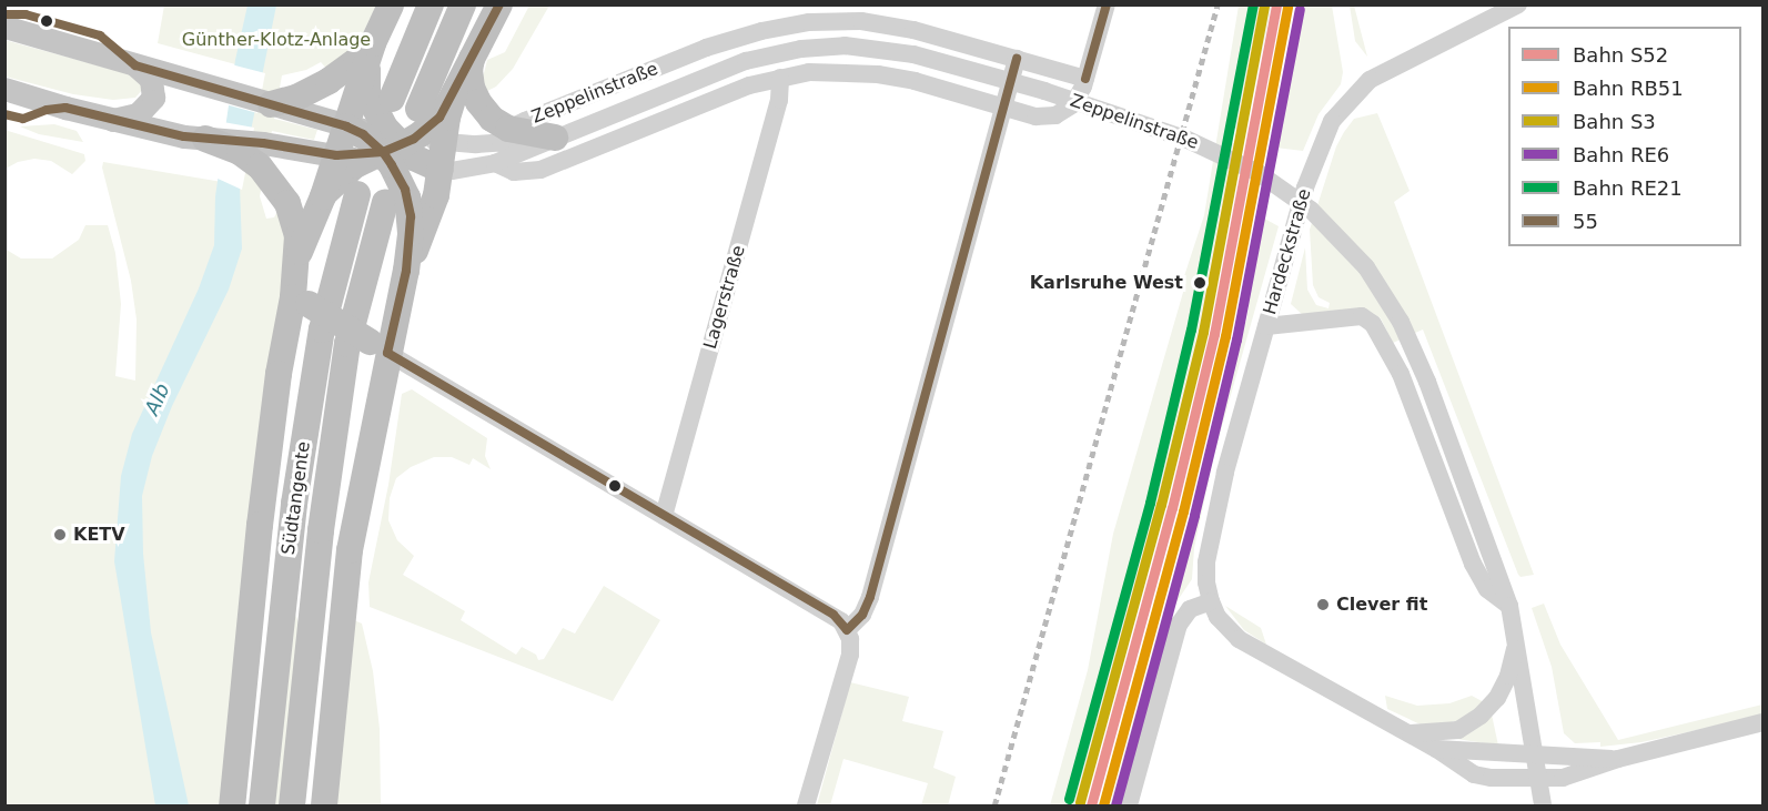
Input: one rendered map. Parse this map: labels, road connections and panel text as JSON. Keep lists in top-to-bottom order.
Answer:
{
  "streets": {
    "highway": ["Südtangente"],
    "street": ["Zeppelinstraße", "Hardeckstraße", "Lagerstraße"]
  },
  "crossings": [
    ["Zeppelinstraße", "Hardeckstraße"],
    ["Zeppelinstraße", "Lagerstraße"]
  ],
  "water": ["Alb"],
  "parks": ["Günther-Klotz-Anlage"],
  "places": ["Karlsruhe West", "KETV", "Clever fit"],
  "lines": [
    "rail line S52",
    "rail line S3",
    "rail line RE21",
    "transit line 55",
    "rail line RB51",
    "rail line RE6"
  ],
  "legend": [
    "Bahn S52",
    "Bahn RB51",
    "Bahn S3",
    "Bahn RE6",
    "Bahn RE21",
    "55"
  ]
}
